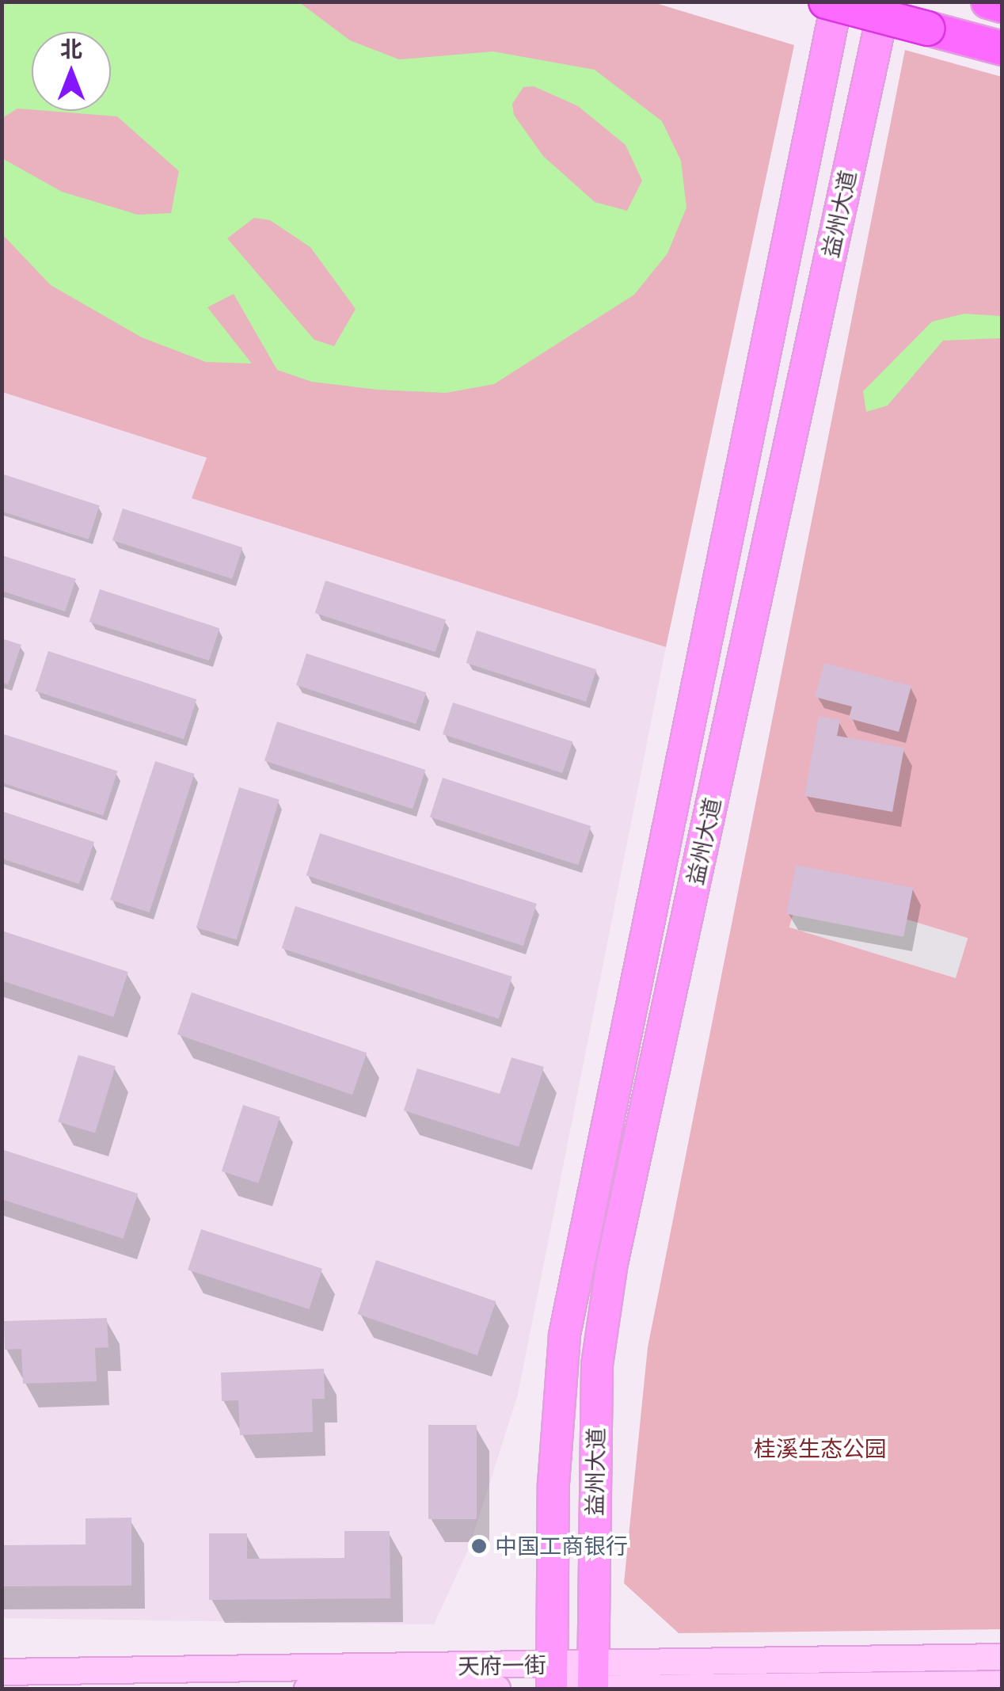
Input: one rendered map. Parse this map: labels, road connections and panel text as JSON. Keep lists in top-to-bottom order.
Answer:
{
  "streets": {
    "main road": ["益州大道", "天府一街"]
  },
  "crossings": [
    ["益州大道", "天府一街"]
  ],
  "parks": ["桂溪生态公园"],
  "places": ["中国工商银行"],
  "north": "top"
}
